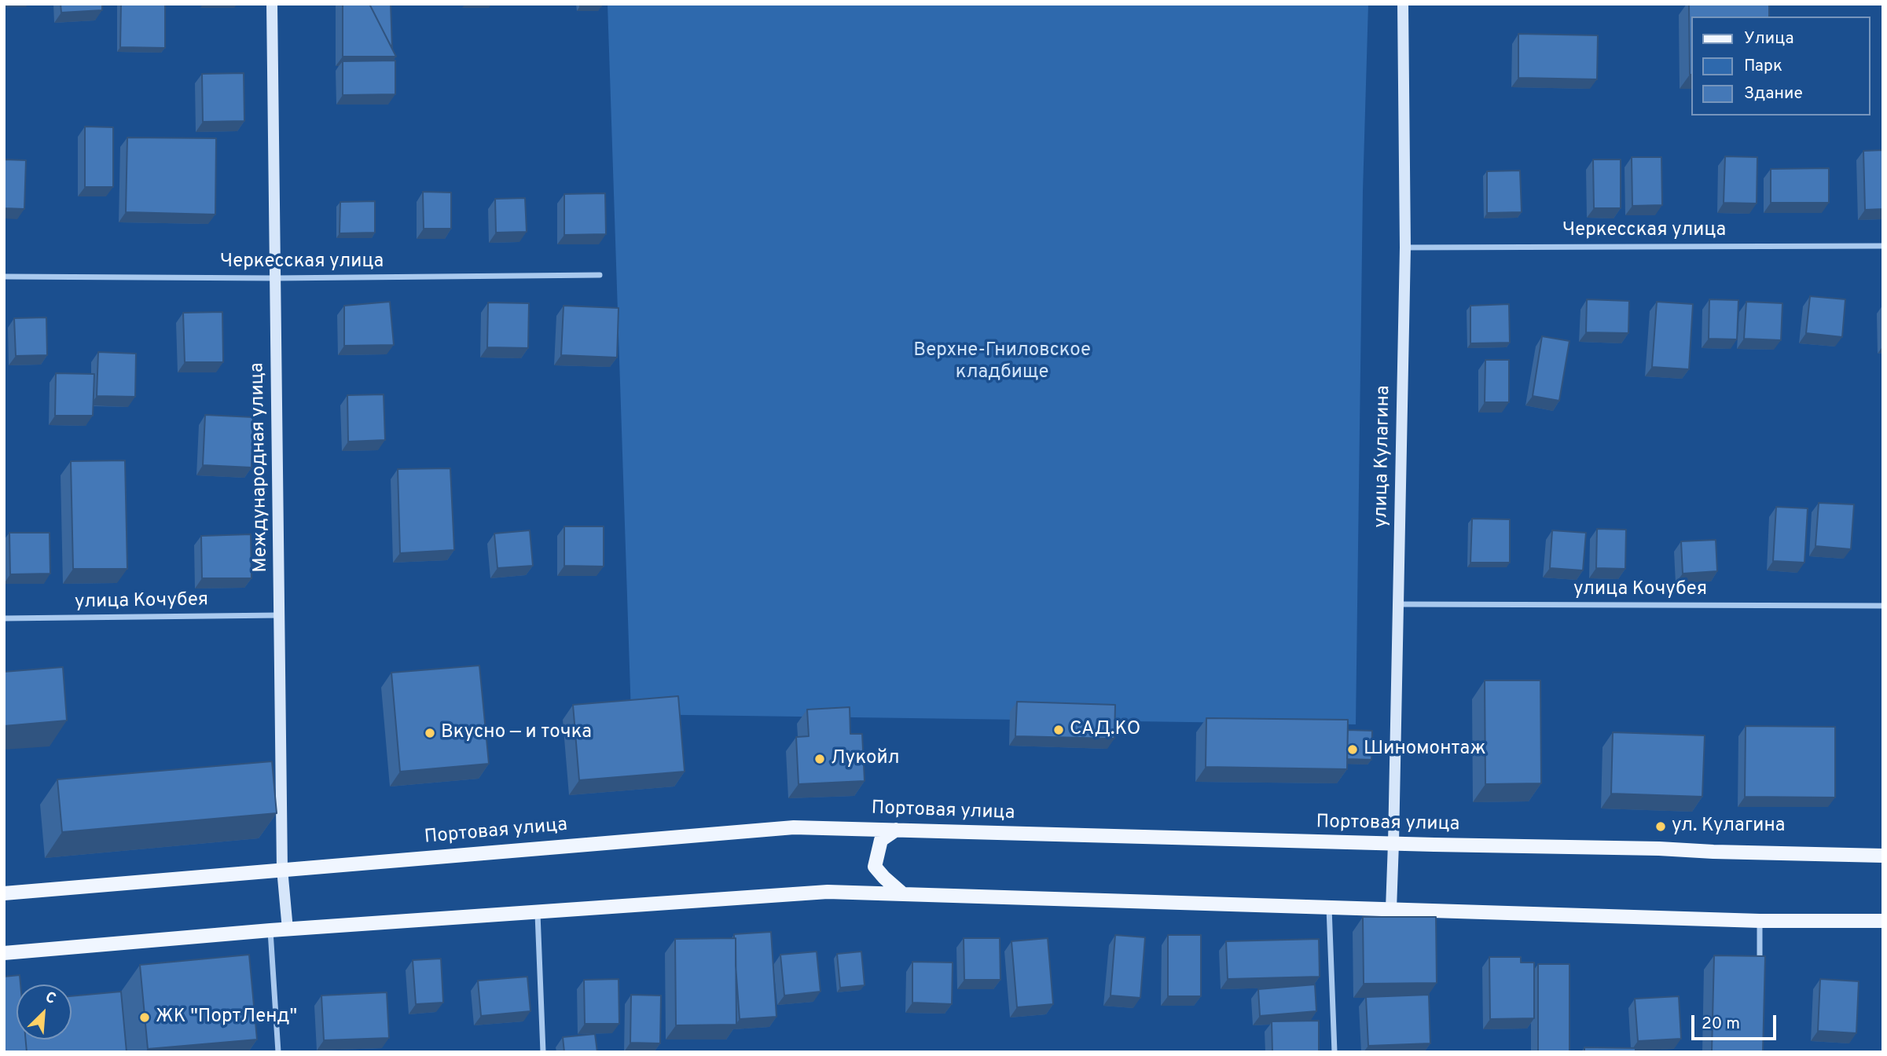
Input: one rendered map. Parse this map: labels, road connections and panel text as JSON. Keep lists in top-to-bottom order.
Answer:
{
  "streets": {
    "main road": ["улица Кулагина", "Международная улица", "Портовая улица"],
    "street": ["Черкесская улица", "улица Кочубея"]
  },
  "crossings": [
    ["Черкесская улица", "улица Кулагина"],
    ["Черкесская улица", "Международная улица"],
    ["улица Кулагина", "улица Кочубея"],
    ["улица Кулагина", "Портовая улица"],
    ["Международная улица", "улица Кочубея"],
    ["Международная улица", "Портовая улица"]
  ],
  "parks": ["Верхне-Гниловское кладбище"],
  "places": [
    "САД.КО",
    "Вкусно — и точка",
    "Шиномонтаж",
    "Лукойл",
    "ул. Кулагина",
    "ЖК \"ПортЛенд\""
  ],
  "legend": ["Улица", "Парк", "Здание"],
  "scale_bar": "20 m",
  "north": "top right"
}
